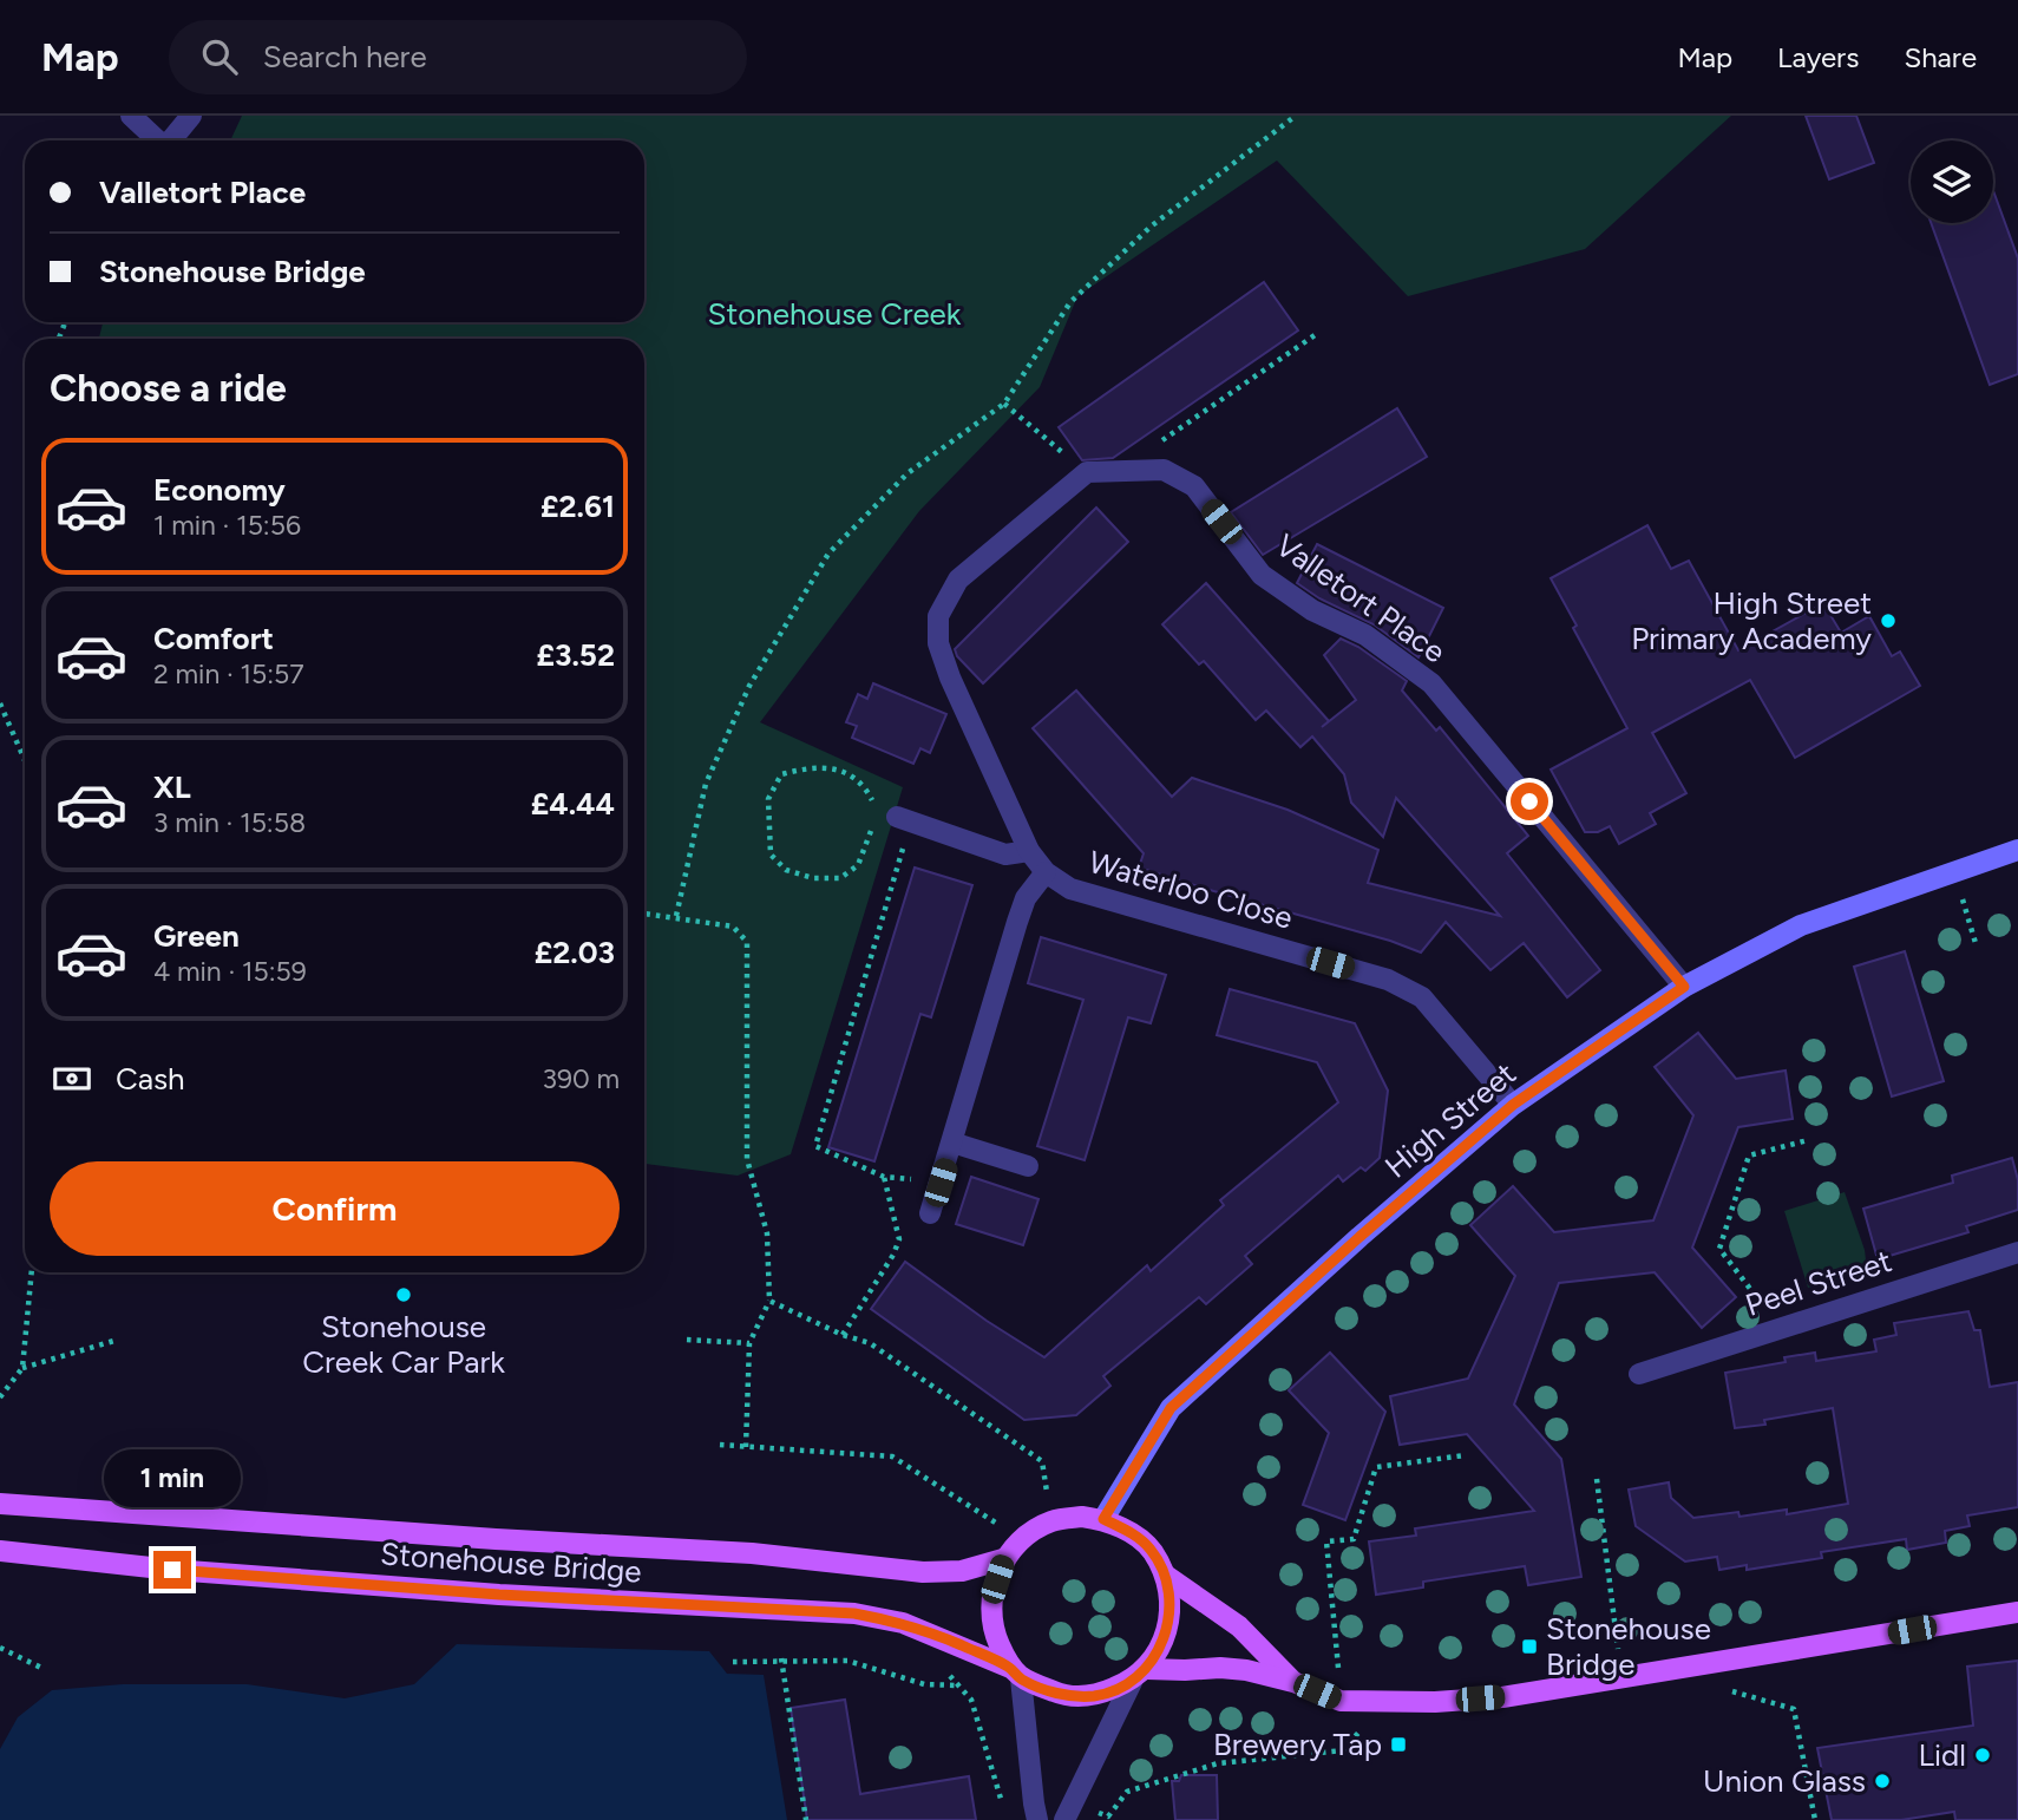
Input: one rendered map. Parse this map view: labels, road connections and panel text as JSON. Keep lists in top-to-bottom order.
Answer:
{
  "streets": {
    "main road": ["Stonehouse Bridge"],
    "street": [
      "Valletort Place",
      "Waterloo Close",
      "High Street",
      "Peel Street"
    ]
  },
  "crossings": [
    ["Valletort Place", "High Street"],
    ["Waterloo Close", "High Street"],
    ["High Street", "Stonehouse Bridge"]
  ],
  "parks": ["Stonehouse Creek"],
  "places": {
    "other": [
      "High Street Primary Academy",
      "Stonehouse Creek Car Park",
      "Lidl",
      "Union Glass"
    ],
    "transit": ["Stonehouse Bridge", "Brewery Tap"]
  },
  "page": {
    "header": "Map",
    "search": "Search here",
    "nav": ["Map", "Layers", "Share"],
    "banner": ["Valletort Place", "Stonehouse Bridge"],
    "heading": "Choose a ride",
    "list": [
      {
        "name": "Economy",
        "note": "1 min · 15:56",
        "value": "£2.61"
      },
      {
        "name": "Comfort",
        "note": "2 min · 15:57",
        "value": "£3.52"
      },
      {
        "name": "XL",
        "note": "3 min · 15:58",
        "value": "£4.44"
      },
      {
        "name": "Green",
        "note": "4 min · 15:59",
        "value": "£2.03"
      }
    ],
    "pay": ["Cash", "390 m"],
    "buttons": "Confirm",
    "bubble": "1 min"
  }
}
